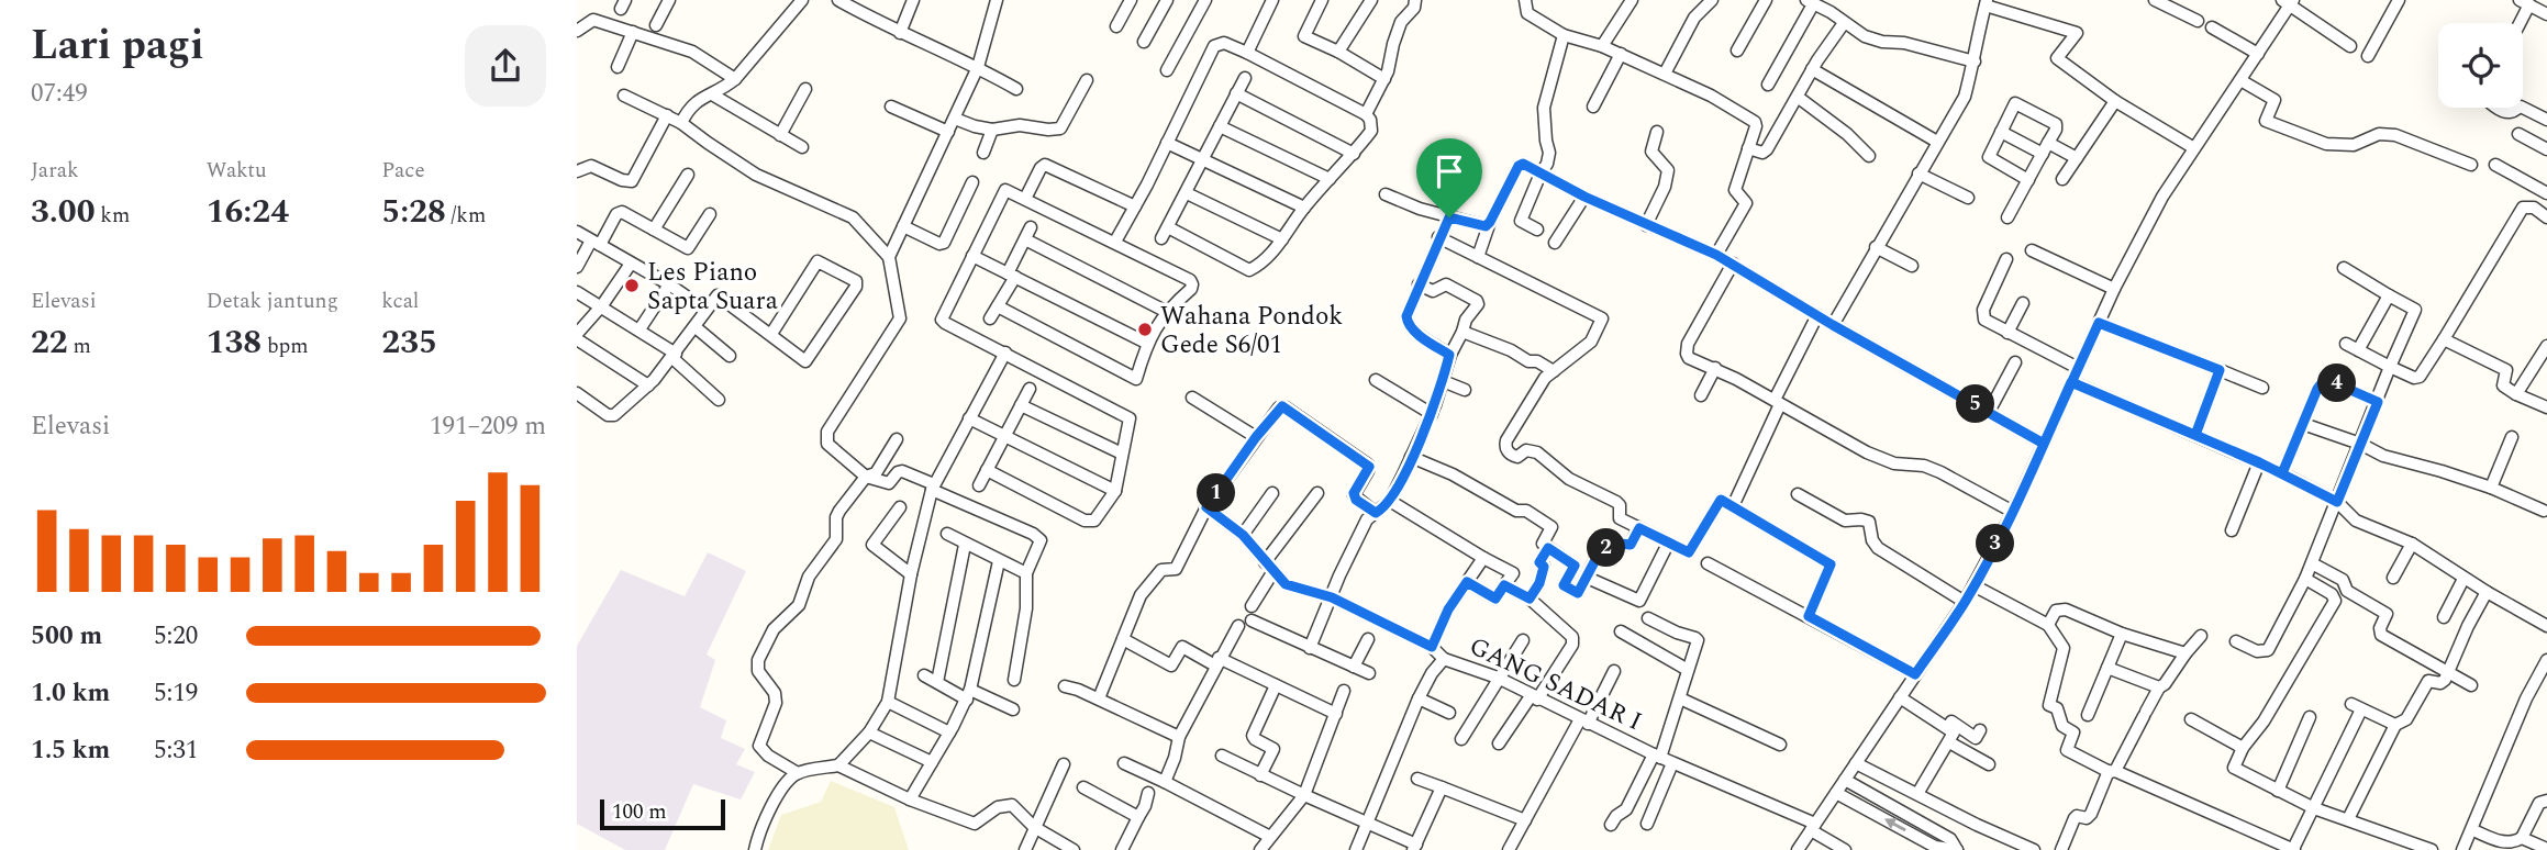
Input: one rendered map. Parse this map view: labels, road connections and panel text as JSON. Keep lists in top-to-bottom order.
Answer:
{
  "streets": {
    "street": ["GANG SADAR I"]
  },
  "places": ["Les Piano Sapta Suara", "Wahana Pondok Gede S6/01"],
  "scale_bar": "100 m",
  "page": {
    "heading": ["Lari pagi", "07:49"],
    "stats": [
      ["Jarak", "3.00 km"],
      ["Waktu", "16:24"],
      ["Pace", "5:28 /km"],
      ["Elevasi", "22 m"],
      ["Detak jantung", "138 bpm"],
      ["kcal", "235"]
    ],
    "pins": [
      "4",
      "5",
      "1",
      "3",
      "2"
    ],
    "chart": ["Elevasi", "191–209 m"],
    "list": [
      {
        "name": "500 m",
        "note": "5:20"
      },
      {
        "name": "1.0 km",
        "note": "5:19"
      },
      {
        "name": "1.5 km",
        "note": "5:31"
      }
    ],
    "scale": "100 m"
  }
}
